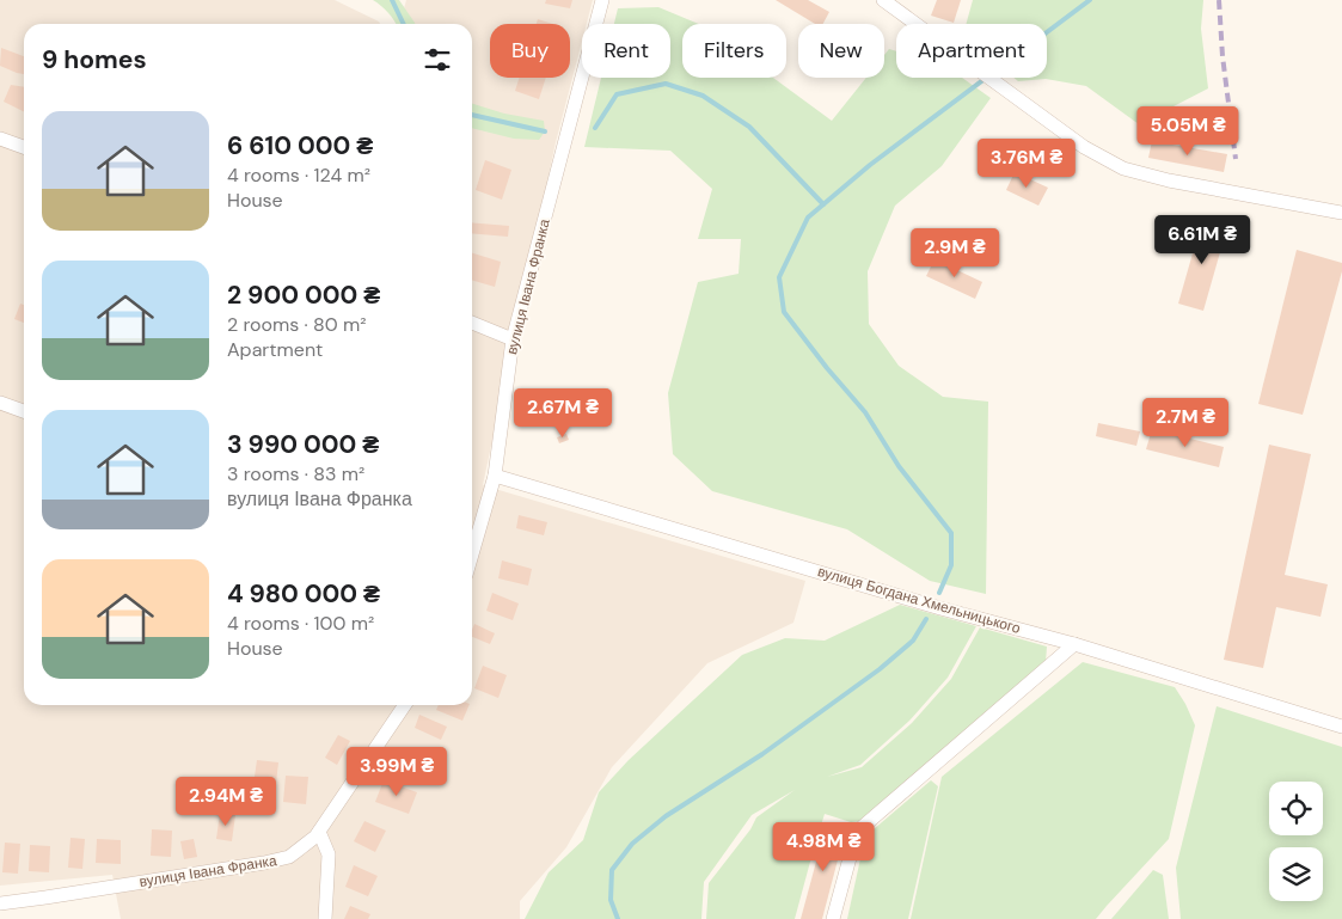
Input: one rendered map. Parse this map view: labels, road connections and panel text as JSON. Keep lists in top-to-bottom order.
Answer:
{
  "streets": {
    "street": ["вулиця Івана Франка", "вулиця Богдана Хмельницького"]
  },
  "crossings": [
    ["вулиця Івана Франка", "вулиця Богдана Хмельницького"]
  ],
  "page": {
    "chip": [
      "Buy",
      "Rent",
      "Filters",
      "New",
      "Apartment"
    ],
    "heading": "9 homes",
    "list": [
      {
        "name": "6 610 000 ₴",
        "note": "4 rooms · 124 m² · House"
      },
      {
        "name": "2 900 000 ₴",
        "note": "2 rooms · 80 m² · Apartment"
      },
      {
        "name": "3 990 000 ₴",
        "note": "3 rooms · 83 m² · вулиця Івана Франка"
      },
      {
        "name": "4 980 000 ₴",
        "note": "4 rooms · 100 m² · House"
      }
    ],
    "price": [
      "5.05M ₴",
      "3.76M ₴",
      "6.61M ₴",
      "2.9M ₴",
      "2.67M ₴",
      "2.7M ₴",
      "3.99M ₴",
      "2.94M ₴",
      "4.98M ₴"
    ]
  }
}
